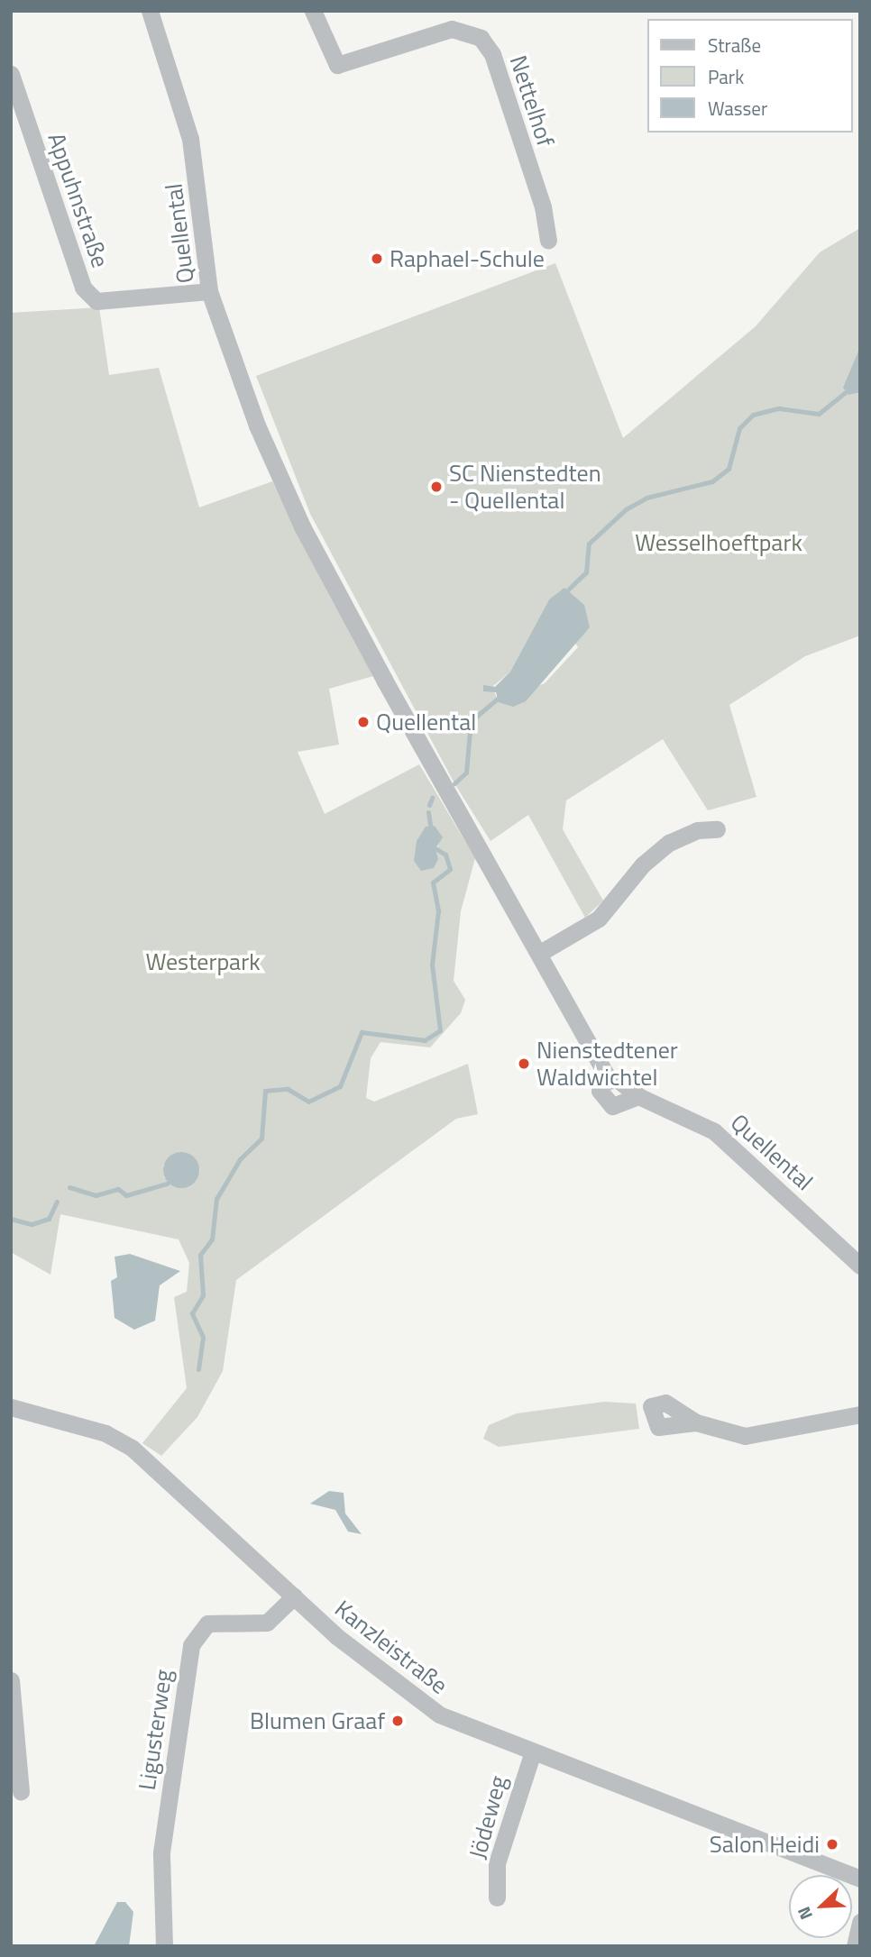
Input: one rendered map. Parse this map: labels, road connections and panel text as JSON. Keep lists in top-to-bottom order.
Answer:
{
  "streets": {
    "street": [
      "Nettelhof",
      "Appuhnstraße",
      "Quellental",
      "Kanzleistraße",
      "Ligusterweg",
      "Jödeweg"
    ]
  },
  "crossings": [
    ["Appuhnstraße", "Quellental"],
    ["Kanzleistraße", "Ligusterweg"],
    ["Kanzleistraße", "Jödeweg"]
  ],
  "parks": ["Wesselhoeftpark", "Westerpark"],
  "places": [
    "Raphael-Schule",
    "SC Nienstedten - Quellental",
    "Quellental",
    "Nienstedtener Waldwichtel",
    "Blumen Graaf",
    "Salon Heidi"
  ],
  "legend": ["Straße", "Park", "Wasser"],
  "north": "bottom left"
}
